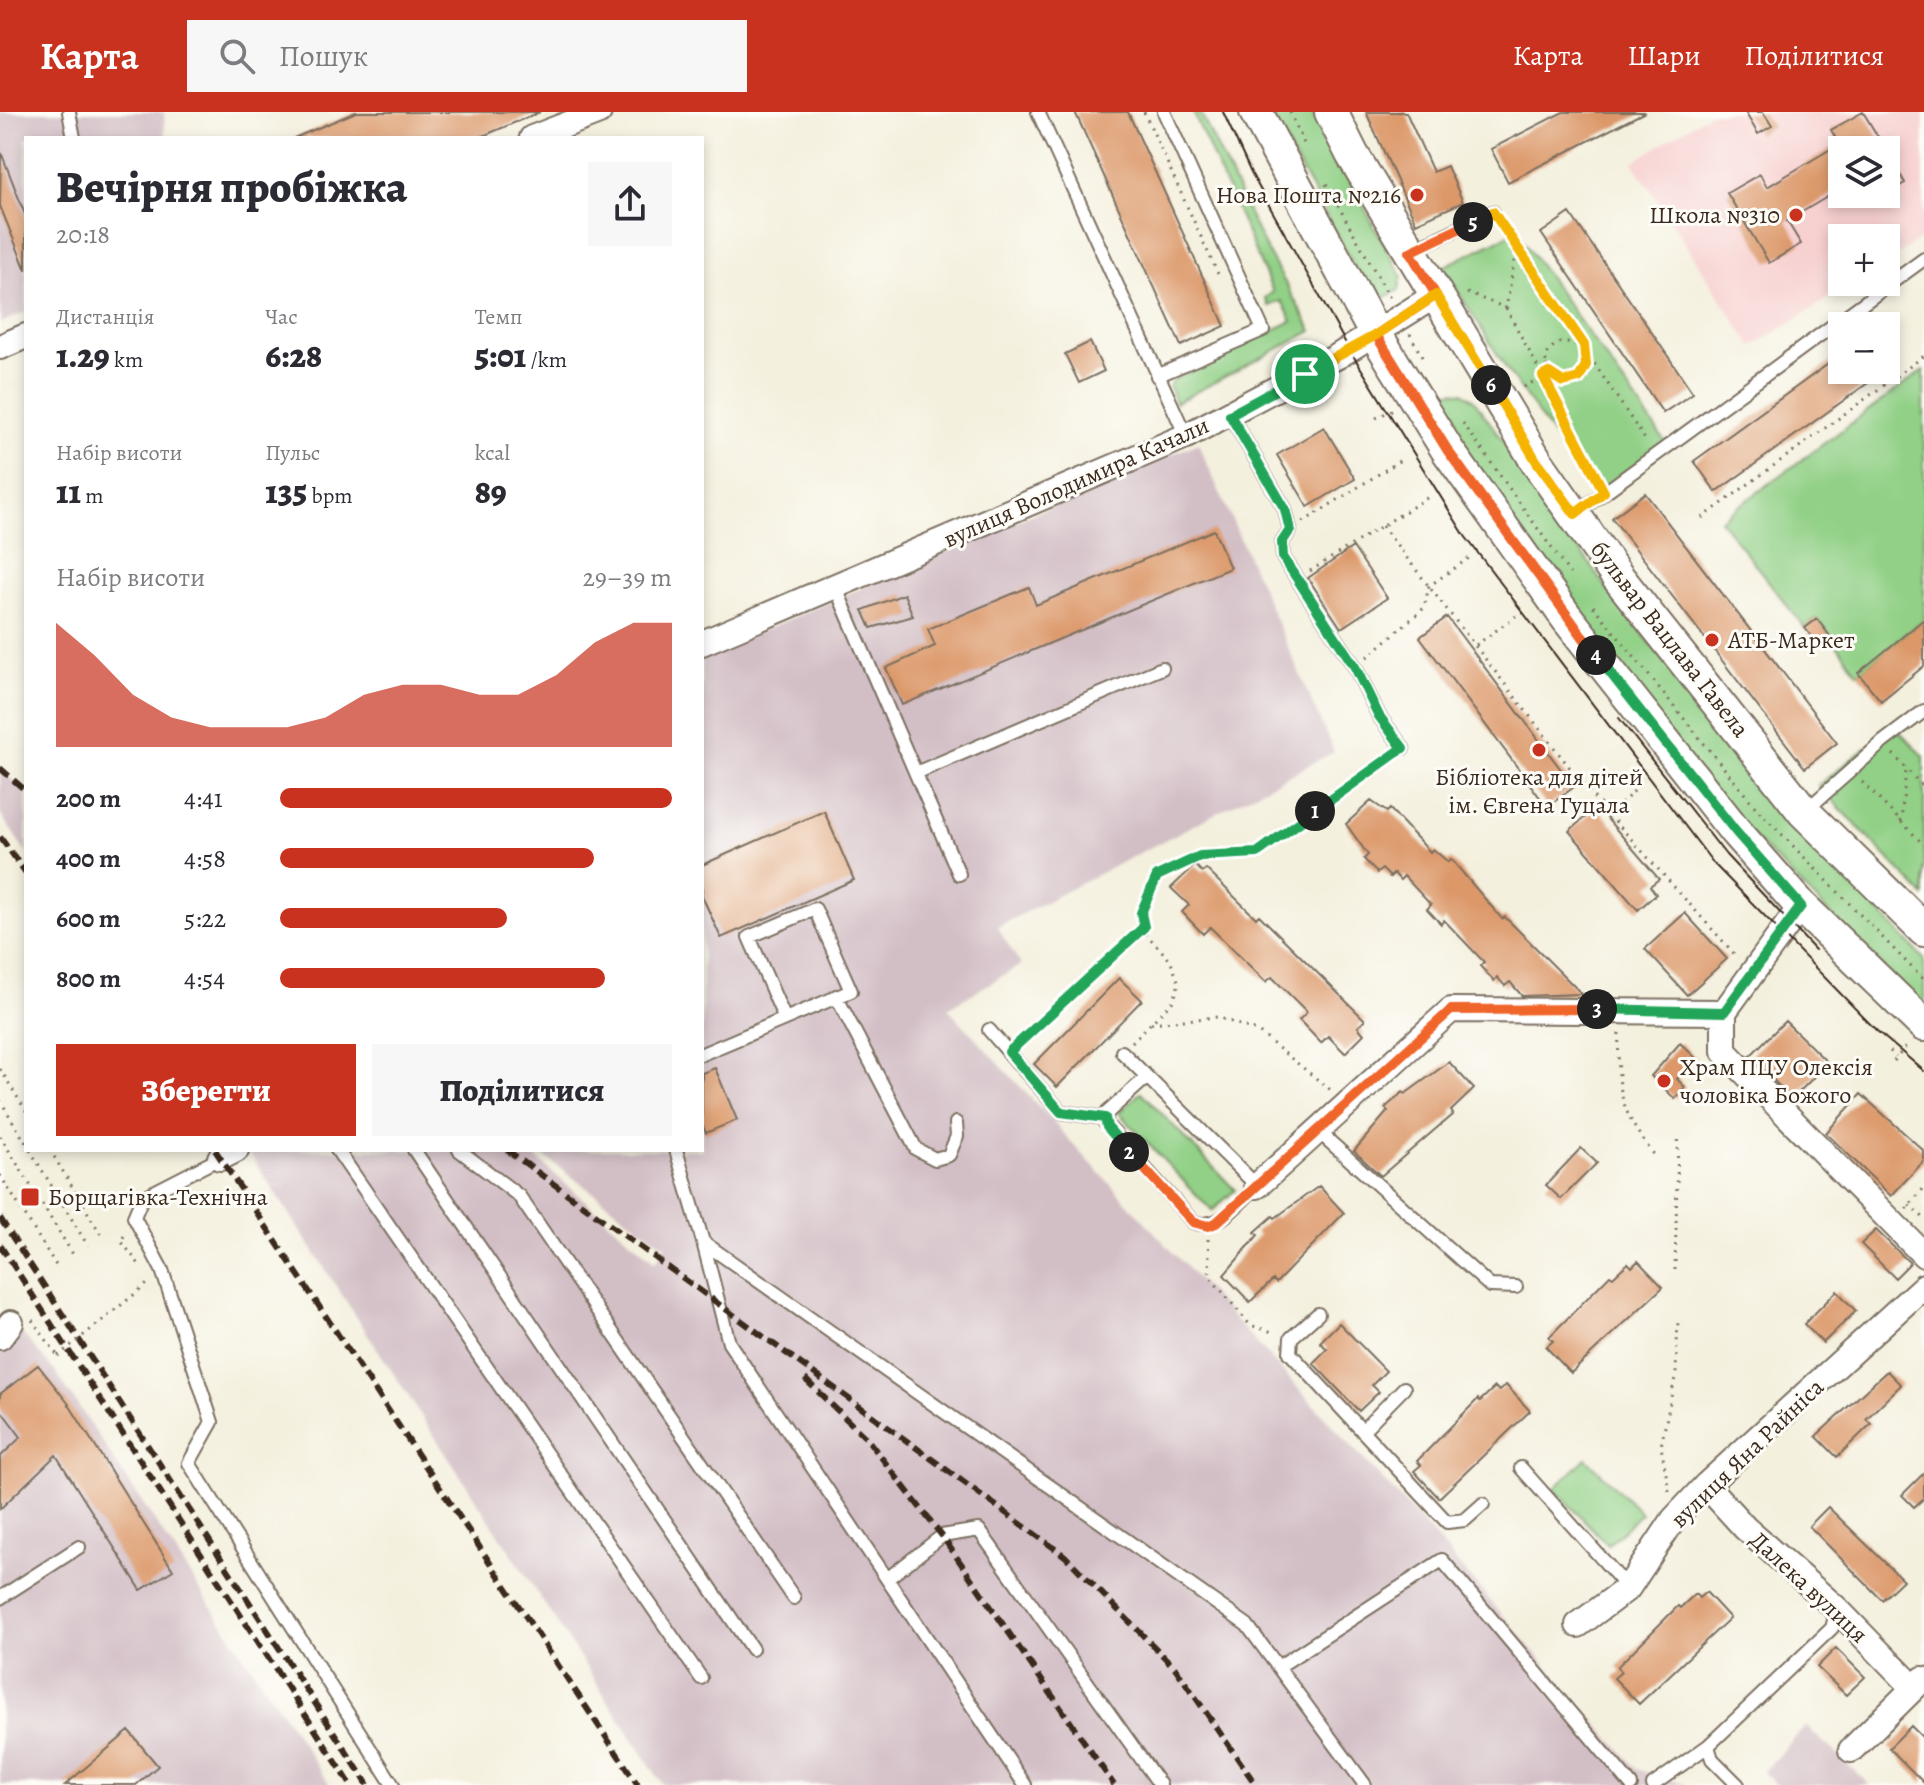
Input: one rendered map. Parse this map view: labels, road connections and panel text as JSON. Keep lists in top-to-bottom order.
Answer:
{
  "streets": {
    "main road": ["бульвар Вацлава Гавела"],
    "street": ["вулиця Володимира Качали", "вулиця Яна Райніса", "Далека вулиця"]
  },
  "crossings": [
    ["вулиця Володимира Качали", "бульвар Вацлава Гавела"],
    ["вулиця Яна Райніса", "Далека вулиця"]
  ],
  "places": {
    "other": [
      "Нова Пошта №216",
      "Школа №310",
      "АТБ-Маркет",
      "Бібліотека для дітей ім. Євгена Гуцала",
      "Храм ПЦУ Олексія чоловіка Божого"
    ],
    "transit": ["Борщагівка-Технічна"]
  },
  "page": {
    "header": "Карта",
    "search": "Пошук",
    "nav": ["Карта", "Шари", "Поділитися"],
    "map_buttons": ["+", "−"],
    "heading": ["Вечірня пробіжка", "20:18"],
    "pins": [
      "5",
      "6",
      "4",
      "1",
      "3",
      "2"
    ],
    "stats": [
      ["Дистанція", "1.29 km"],
      ["Час", "6:28"],
      ["Темп", "5:01 /km"],
      ["Набір висоти", "11 m"],
      ["Пульс", "135 bpm"],
      ["kcal", "89"]
    ],
    "chart": ["Набір висоти", "29–39 m"],
    "list": [
      {
        "name": "200 m",
        "note": "4:41"
      },
      {
        "name": "400 m",
        "note": "4:58"
      },
      {
        "name": "600 m",
        "note": "5:22"
      },
      {
        "name": "800 m",
        "note": "4:54"
      }
    ],
    "buttons": ["Зберегти", "Поділитися"]
  }
}
